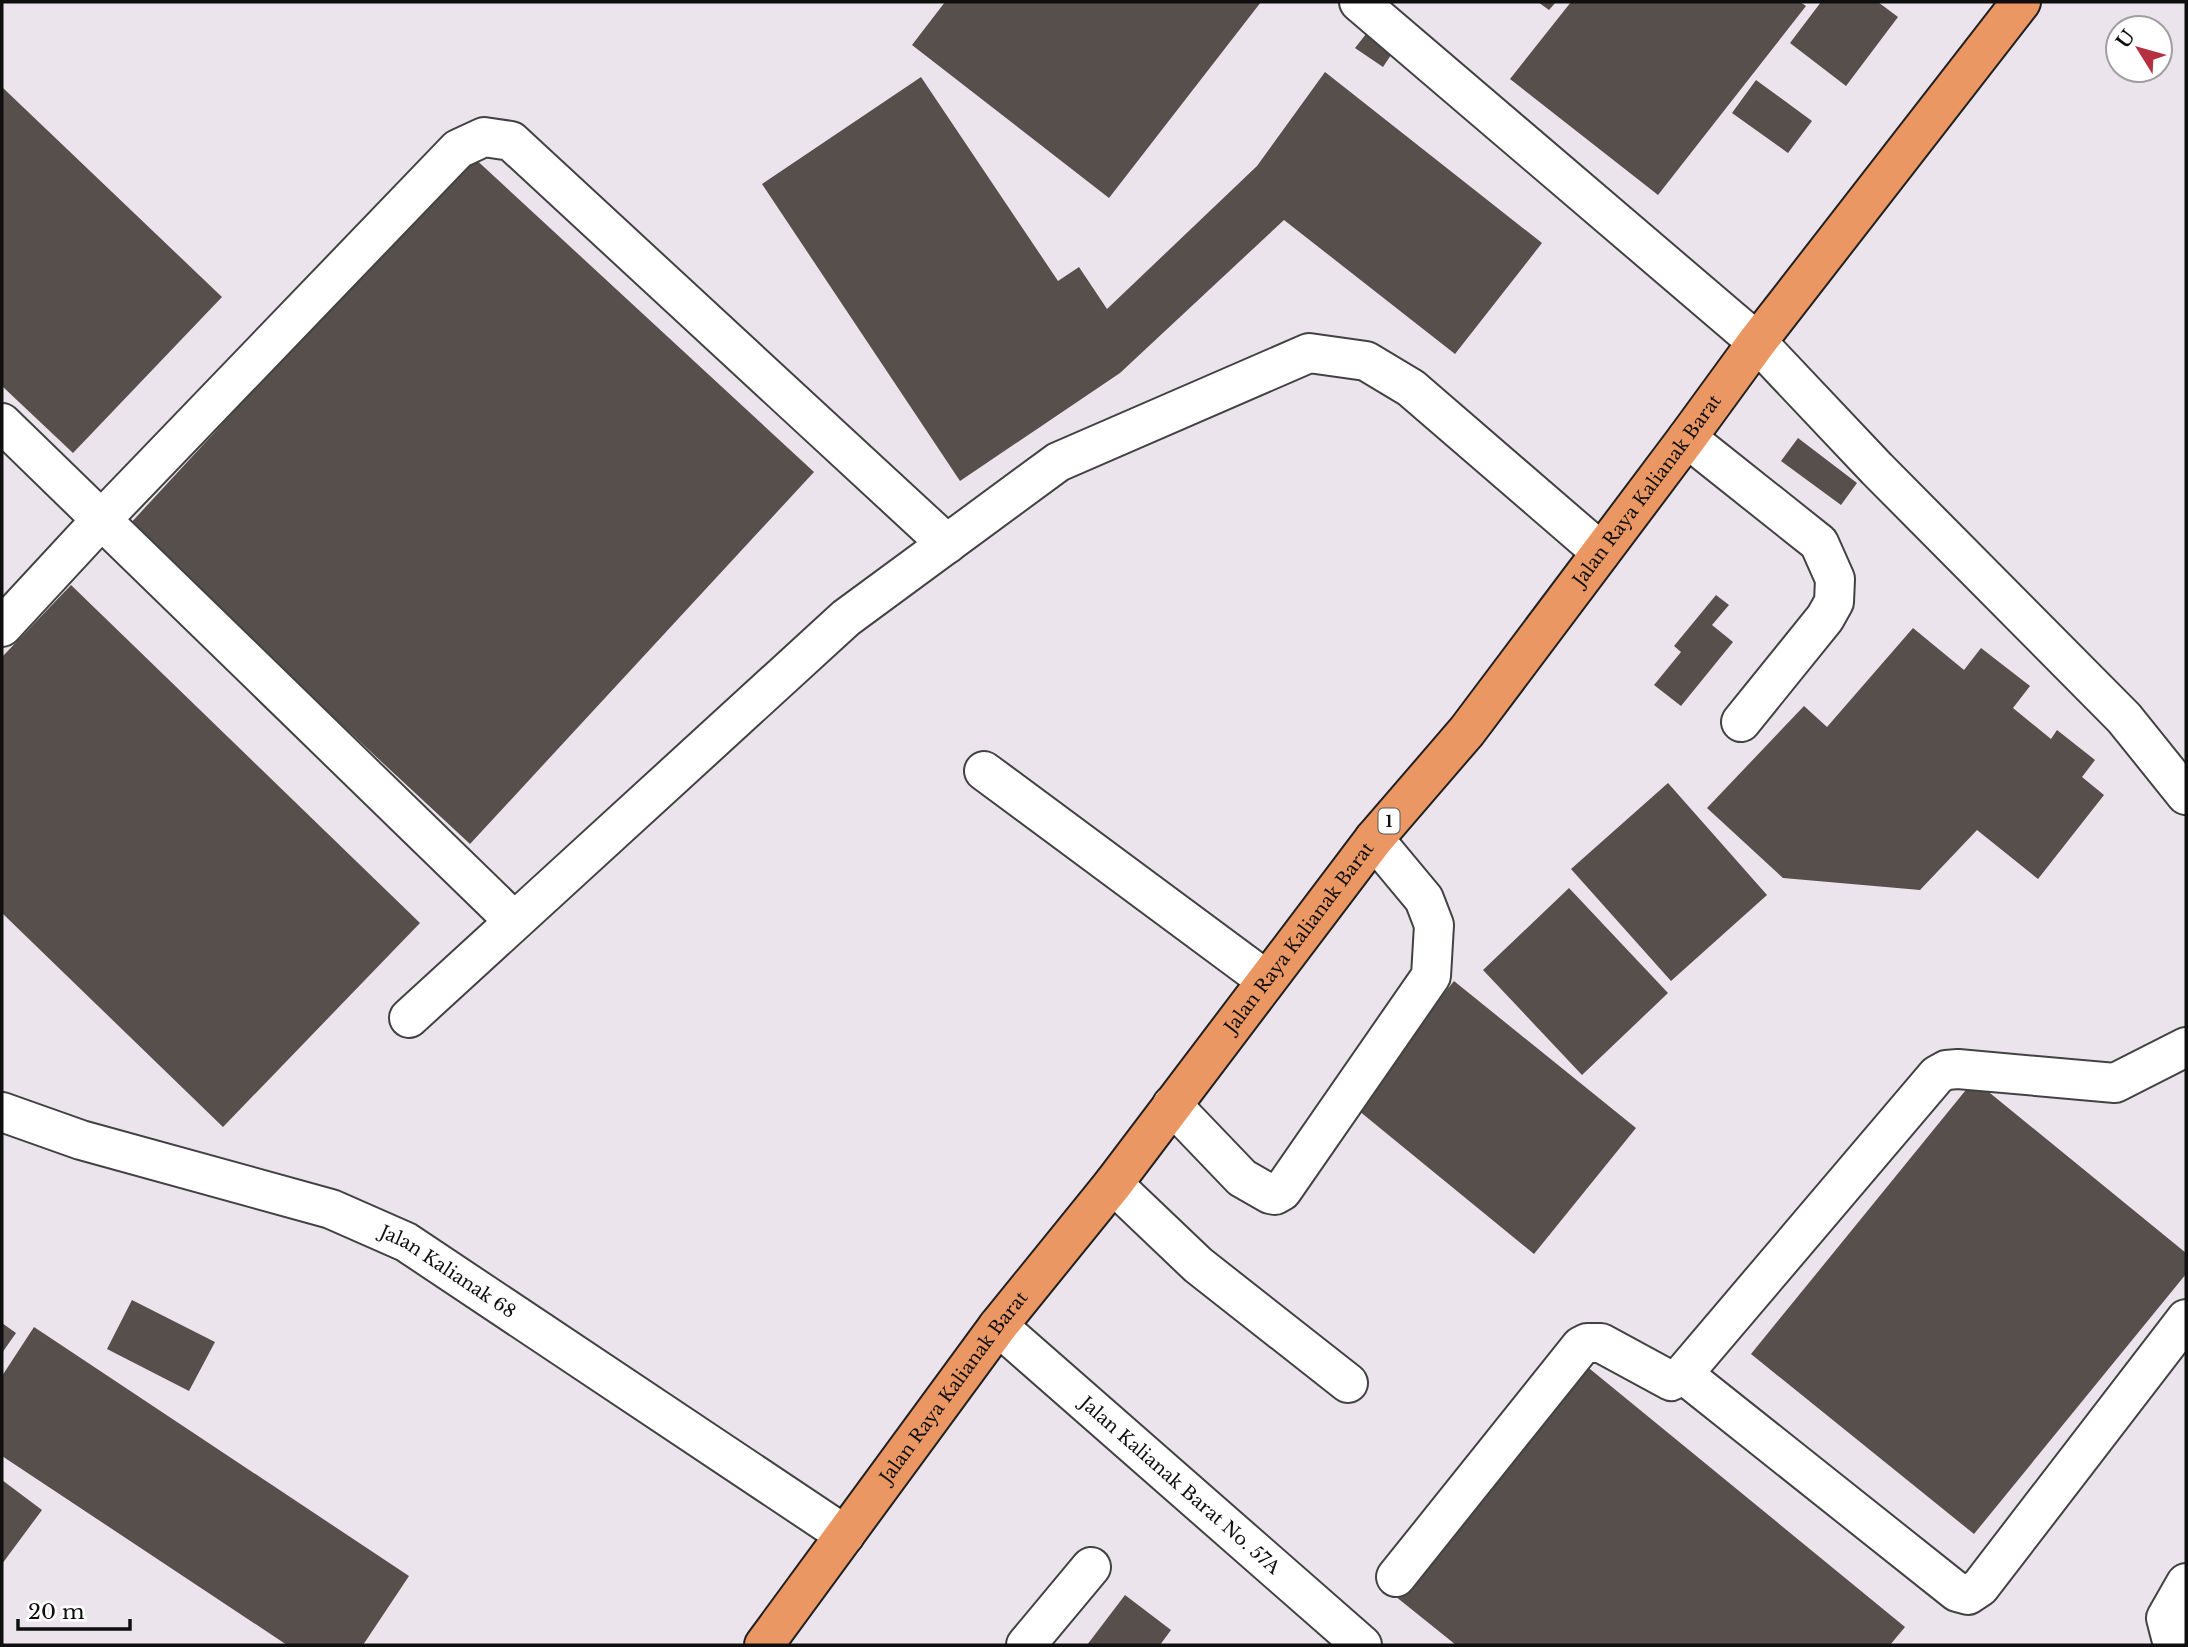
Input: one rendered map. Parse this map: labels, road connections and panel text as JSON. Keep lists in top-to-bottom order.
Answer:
{
  "streets": {
    "highway": ["Jalan Raya Kalianak Barat", "1"],
    "lane": ["Jalan Kalianak 68", "Jalan Kalianak Barat No. 57A"]
  },
  "crossings": [
    ["Jalan Raya Kalianak Barat", "Jalan Kalianak 68"],
    ["Jalan Raya Kalianak Barat", "Jalan Kalianak Barat No. 57A"]
  ],
  "scale_bar": "20 m",
  "north": "top left"
}
